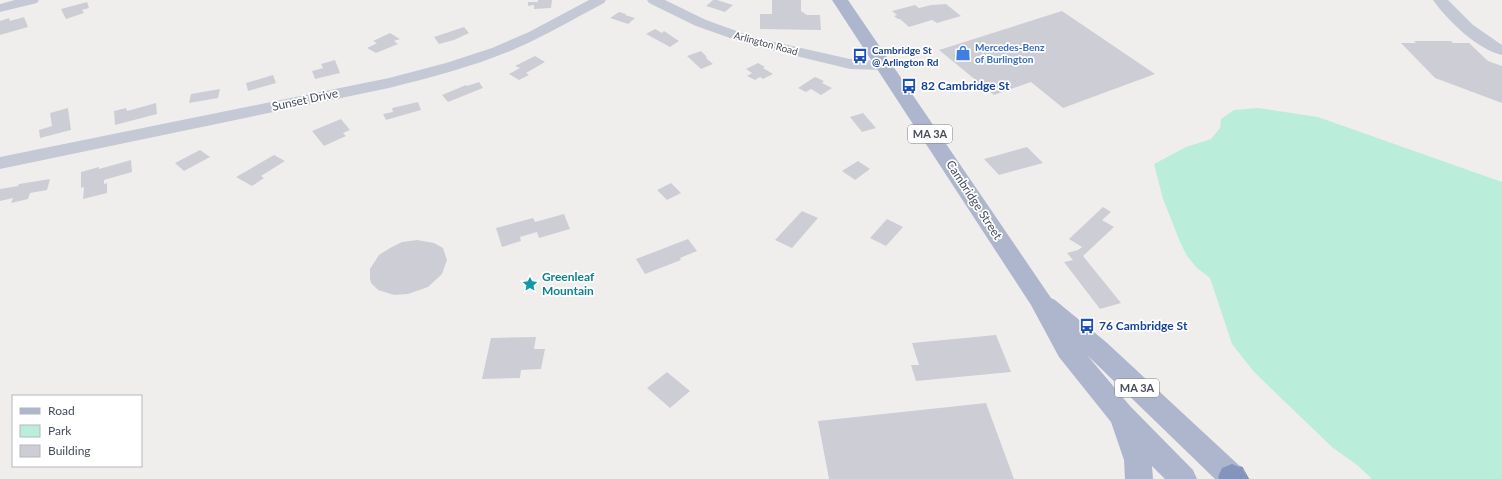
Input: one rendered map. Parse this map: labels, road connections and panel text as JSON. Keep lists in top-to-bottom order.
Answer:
{
  "streets": {
    "main road": ["MA 3A", "Cambridge Street"],
    "street": ["Arlington Road", "Sunset Drive"]
  },
  "crossings": [
    ["Arlington Road", "Cambridge Street"]
  ],
  "places": {
    "shop": ["Mercedes-Benz of Burlington"],
    "bus stop": ["Cambridge St @ Arlington Rd", "82 Cambridge St", "76 Cambridge St"],
    "place": ["Greenleaf Mountain"]
  },
  "legend": ["Road", "Park", "Building"]
}
